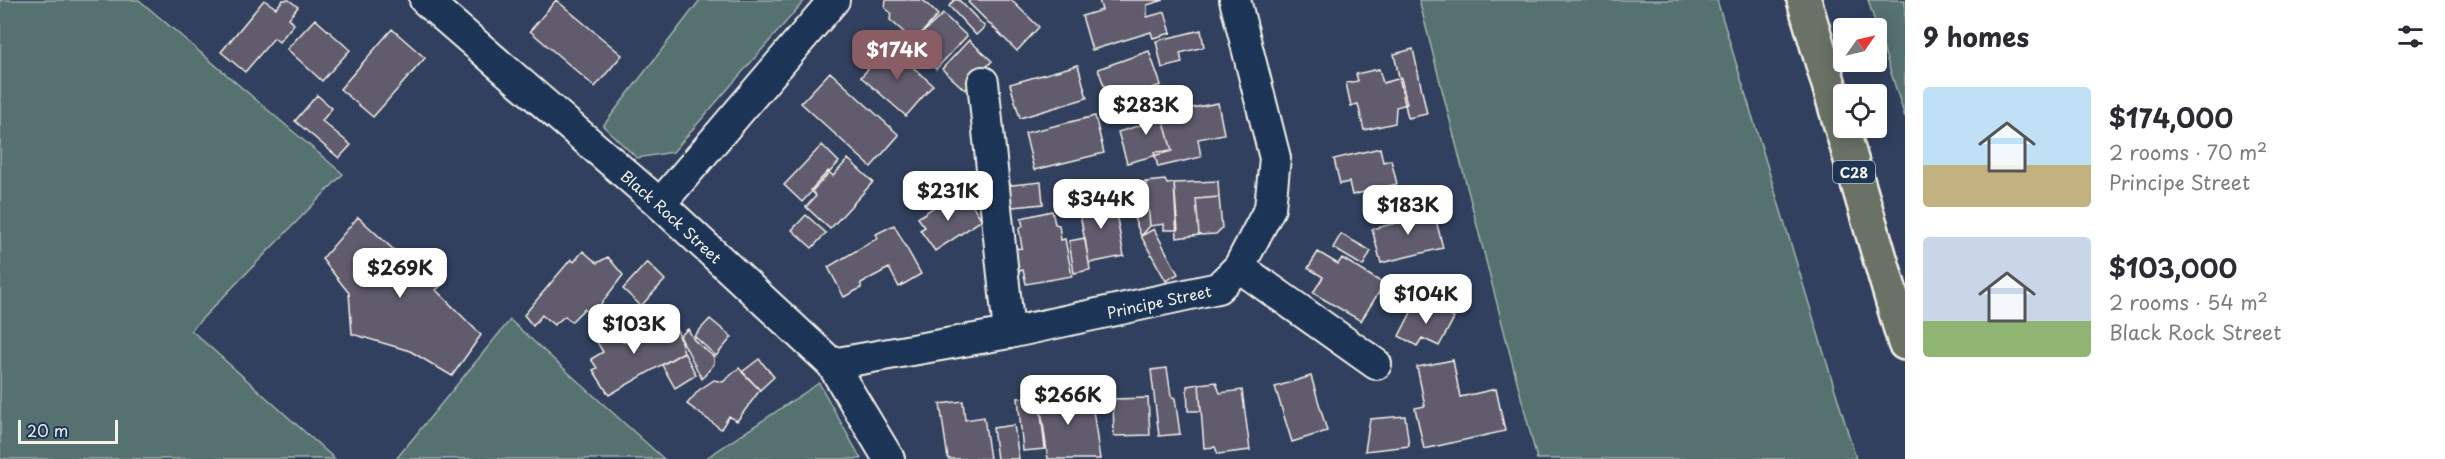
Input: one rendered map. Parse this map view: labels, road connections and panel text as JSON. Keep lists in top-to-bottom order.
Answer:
{
  "streets": {
    "main road": ["C28"],
    "street": ["Black Rock Street", "Principe Street"]
  },
  "crossings": [
    ["Black Rock Street", "Principe Street"]
  ],
  "scale_bar": "20 m",
  "north": "top right",
  "page": {
    "heading": "9 homes",
    "price": [
      "$174K",
      "$283K",
      "$231K",
      "$344K",
      "$183K",
      "$269K",
      "$104K",
      "$103K",
      "$266K"
    ],
    "list": [
      {
        "name": "$174,000",
        "note": "2 rooms · 70 m² · Principe Street"
      },
      {
        "name": "$103,000",
        "note": "2 rooms · 54 m² · Black Rock Street"
      }
    ],
    "scale": "20 m"
  }
}
